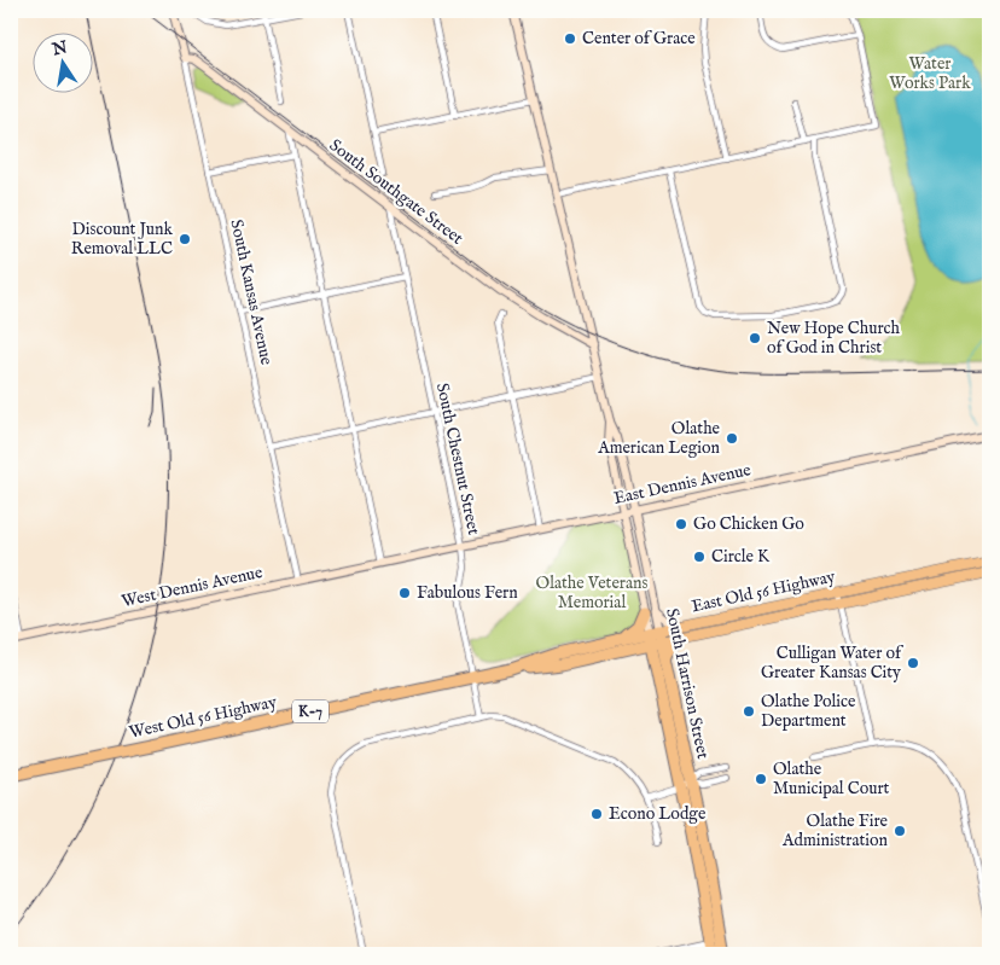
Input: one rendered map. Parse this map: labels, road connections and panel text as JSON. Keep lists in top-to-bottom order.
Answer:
{
  "streets": {
    "highway": [
      "East Old 56 Highway",
      "South Harrison Street",
      "K-7",
      "West Old 56 Highway"
    ],
    "street": [
      "South Southgate Street",
      "South Kansas Avenue",
      "South Chestnut Street",
      "East Dennis Avenue",
      "West Dennis Avenue"
    ]
  },
  "crossings": [
    ["South Southgate Street", "South Kansas Avenue"],
    ["South Southgate Street", "South Chestnut Street"],
    ["South Southgate Street", "South Harrison Street"],
    ["South Kansas Avenue", "West Dennis Avenue"],
    ["South Chestnut Street", "East Dennis Avenue"],
    ["South Chestnut Street", "East Old 56 Highway"],
    ["South Chestnut Street", "West Old 56 Highway"],
    ["East Dennis Avenue", "West Dennis Avenue"],
    ["East Dennis Avenue", "South Harrison Street"],
    ["East Old 56 Highway", "South Harrison Street"],
    ["East Old 56 Highway", "West Old 56 Highway"]
  ],
  "parks": ["Water Works Park", "Olathe Veterans Memorial"],
  "places": [
    "Center of Grace",
    "Discount Junk Removal LLC",
    "New Hope Church of God in Christ",
    "Olathe American Legion",
    "Go Chicken Go",
    "Circle K",
    "Fabulous Fern",
    "Culligan Water of Greater Kansas City",
    "Olathe Police Department",
    "Olathe Municipal Court",
    "Econo Lodge",
    "Olathe Fire Administration"
  ],
  "north": "top"
}
